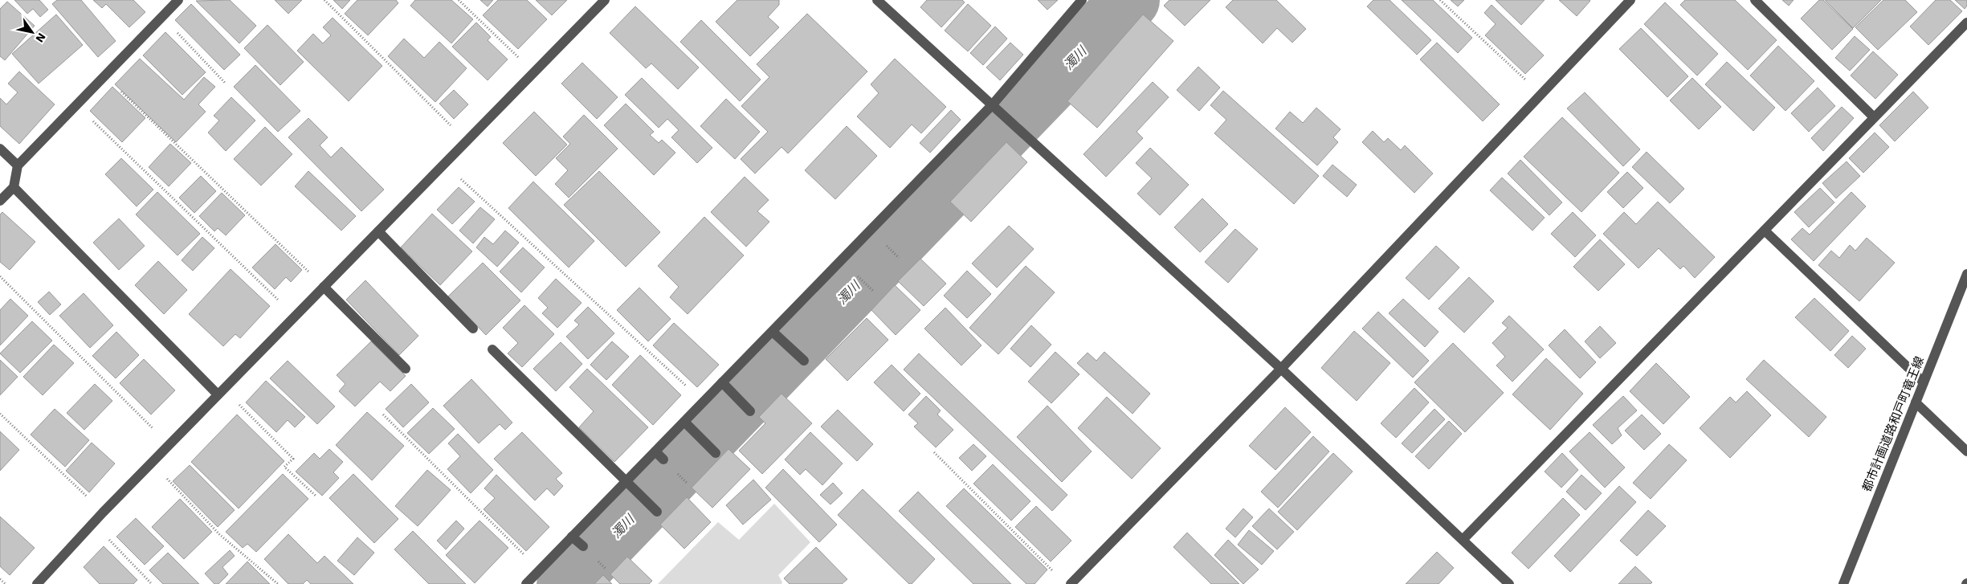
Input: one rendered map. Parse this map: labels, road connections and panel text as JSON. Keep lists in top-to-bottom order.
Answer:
{
  "streets": {
    "street": ["都市計画道路和戸町竜王線"]
  },
  "water": ["濁川"],
  "north": "bottom right"
}
